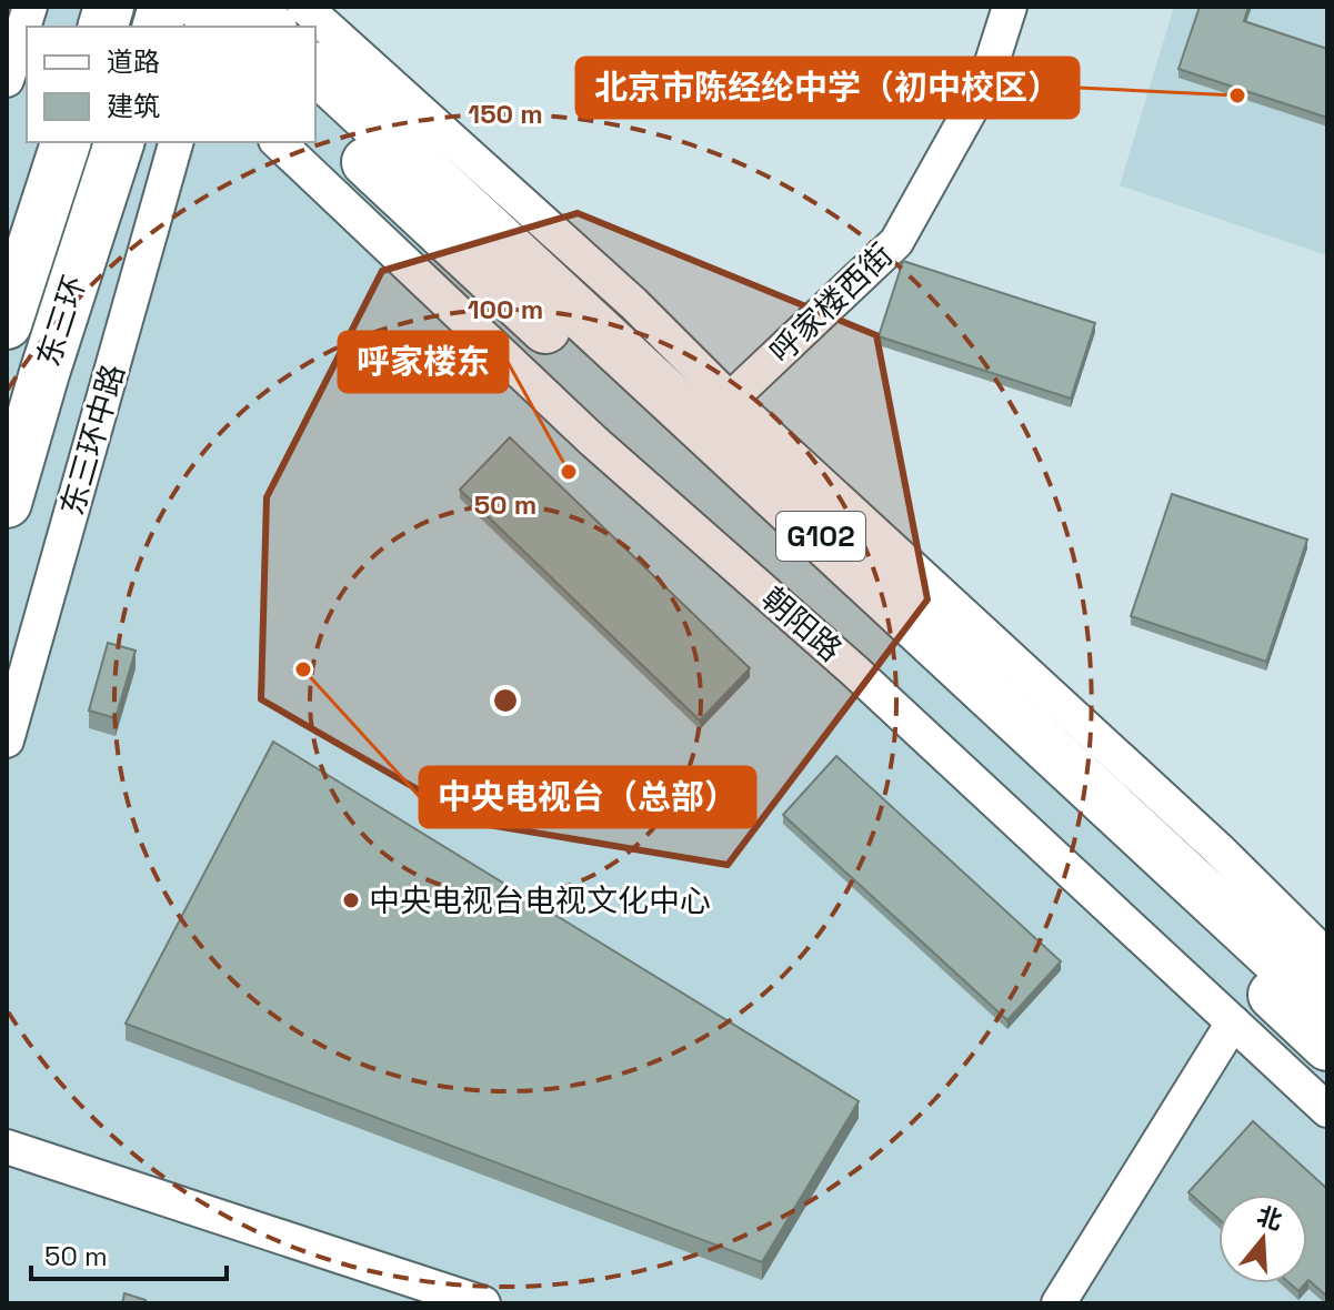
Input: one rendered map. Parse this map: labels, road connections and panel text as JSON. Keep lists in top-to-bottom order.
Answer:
{
  "streets": {
    "highway": ["东三环", "G102", "朝阳路"],
    "street": ["呼家楼西街", "东三环中路"]
  },
  "places": [
    "北京市陈经纶中学（初中校区）",
    "呼家楼东",
    "中央电视台（总部）",
    "中央电视台电视文化中心"
  ],
  "legend": ["道路", "建筑"],
  "scale_bar": "50 m",
  "north": "top",
  "rings": ["150 m", "100 m", "50 m"]
}
